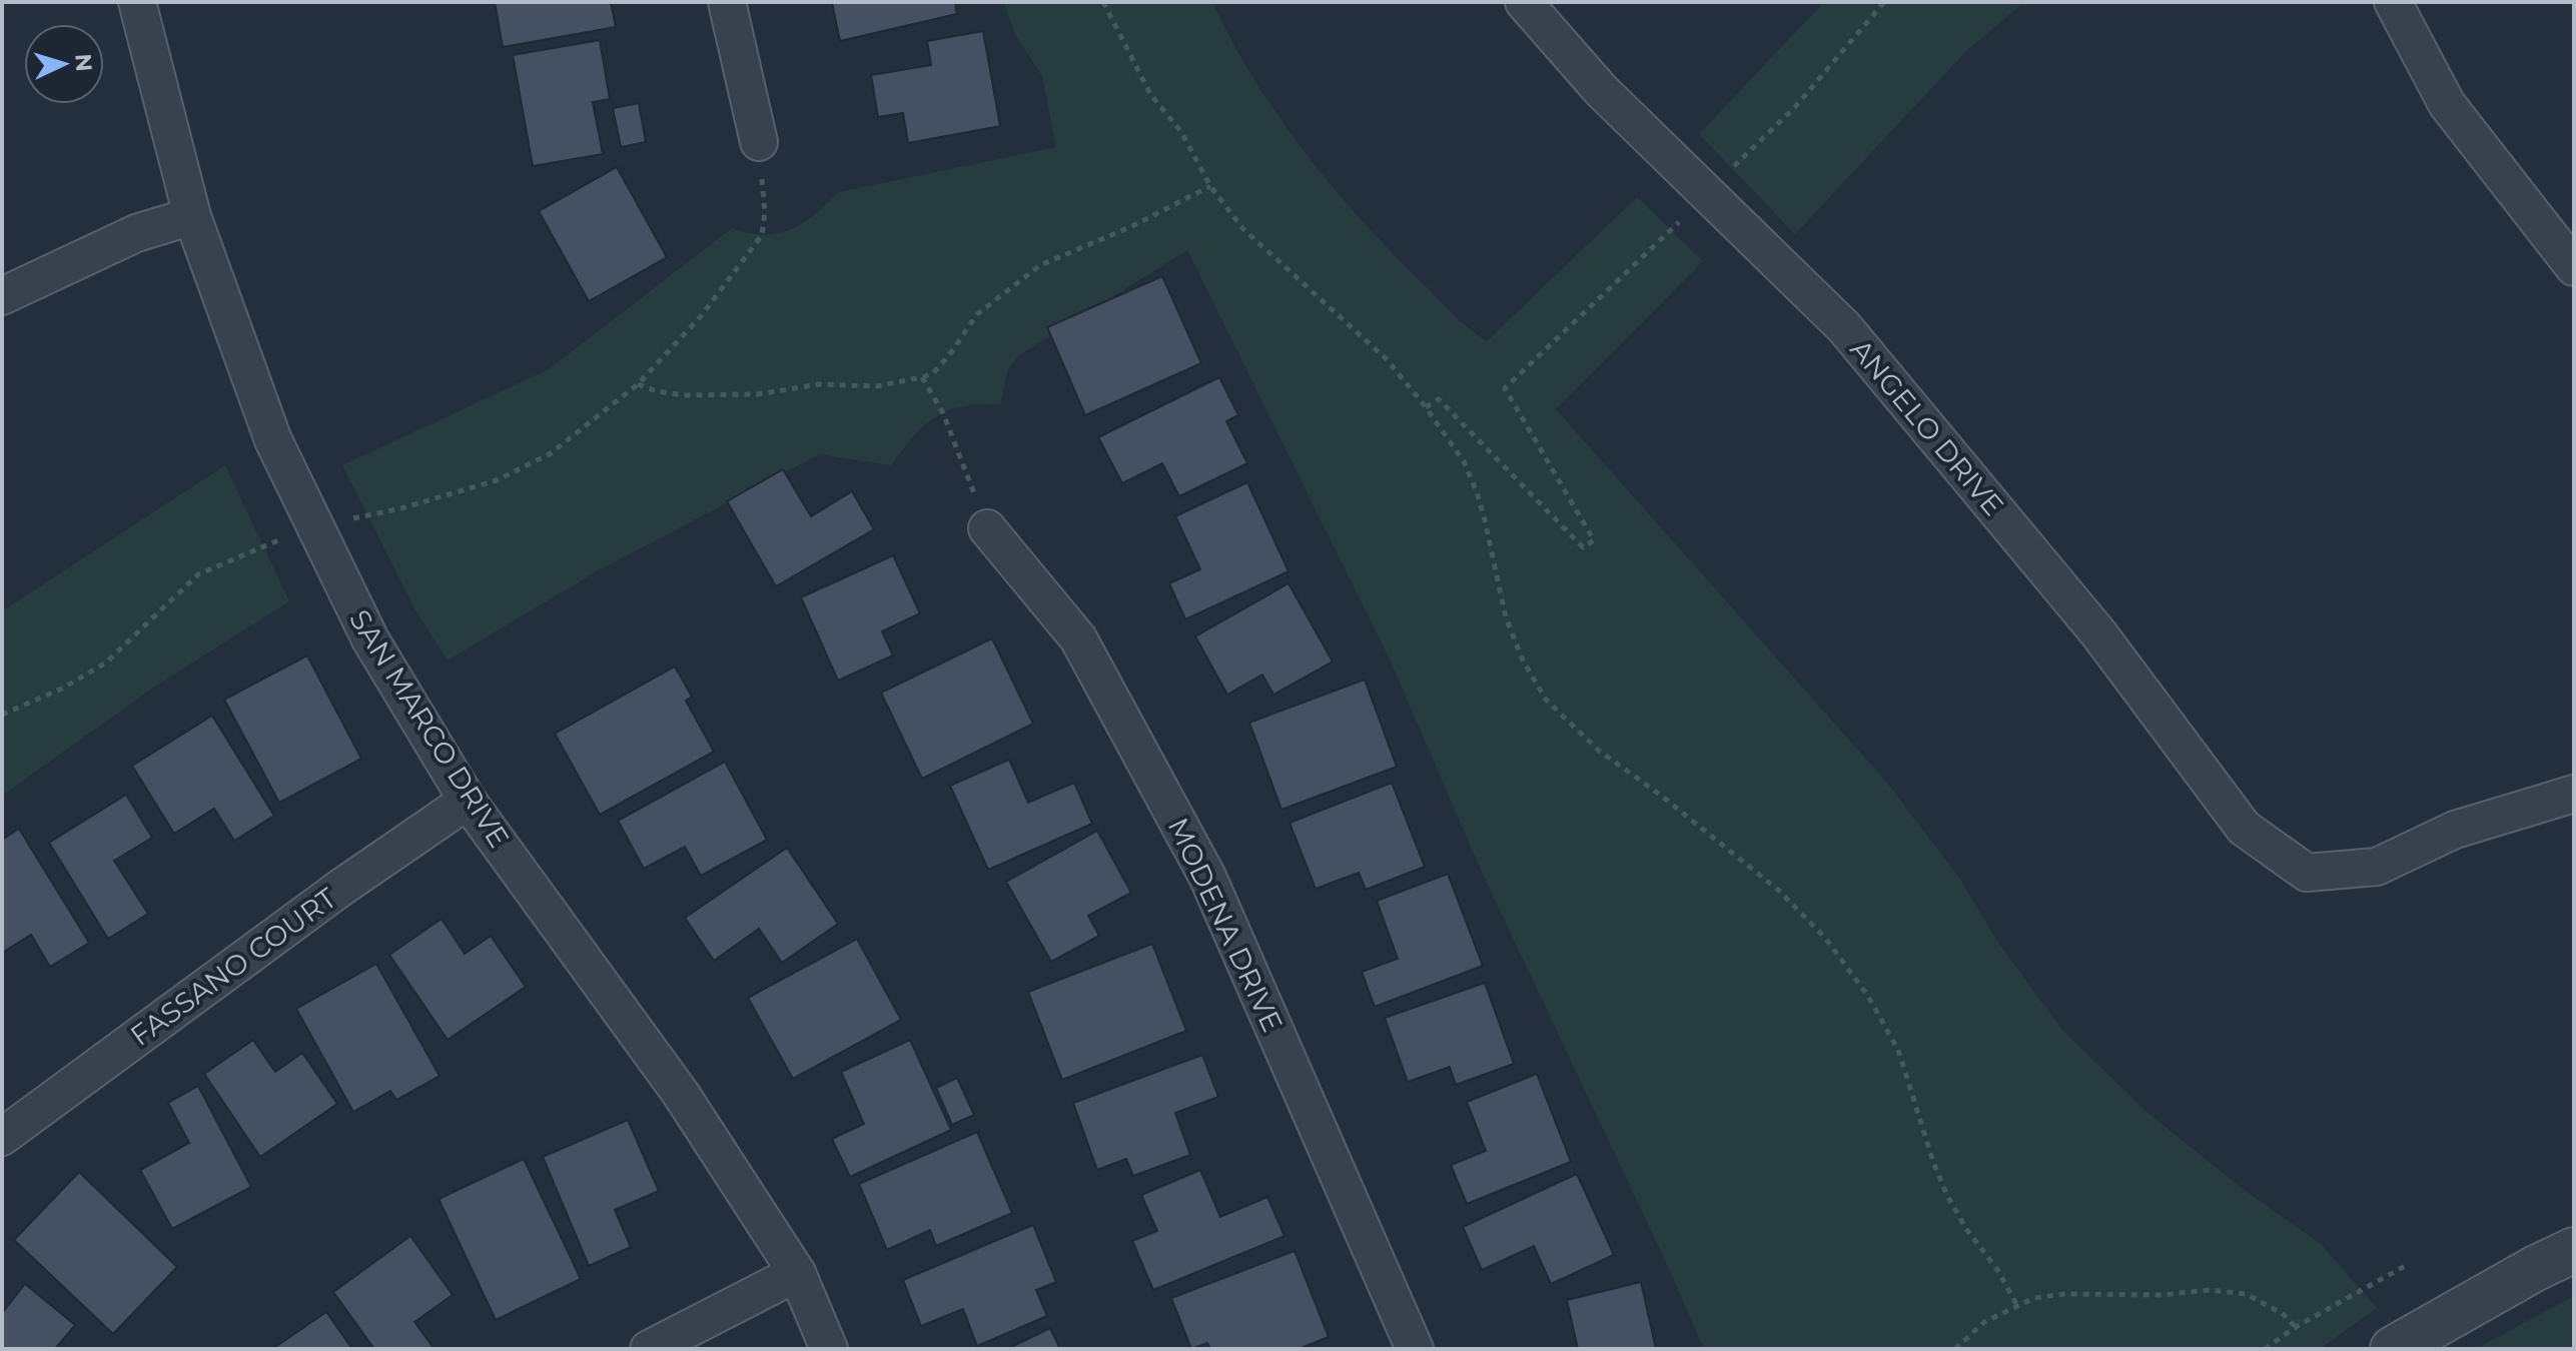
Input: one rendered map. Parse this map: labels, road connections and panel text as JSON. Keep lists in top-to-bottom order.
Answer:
{
  "streets": {
    "street": [
      "ANGELO DRIVE",
      "SAN MARCO DRIVE",
      "MODENA DRIVE",
      "FASSANO COURT"
    ]
  },
  "crossings": [
    ["SAN MARCO DRIVE", "FASSANO COURT"]
  ],
  "north": "right"
}
